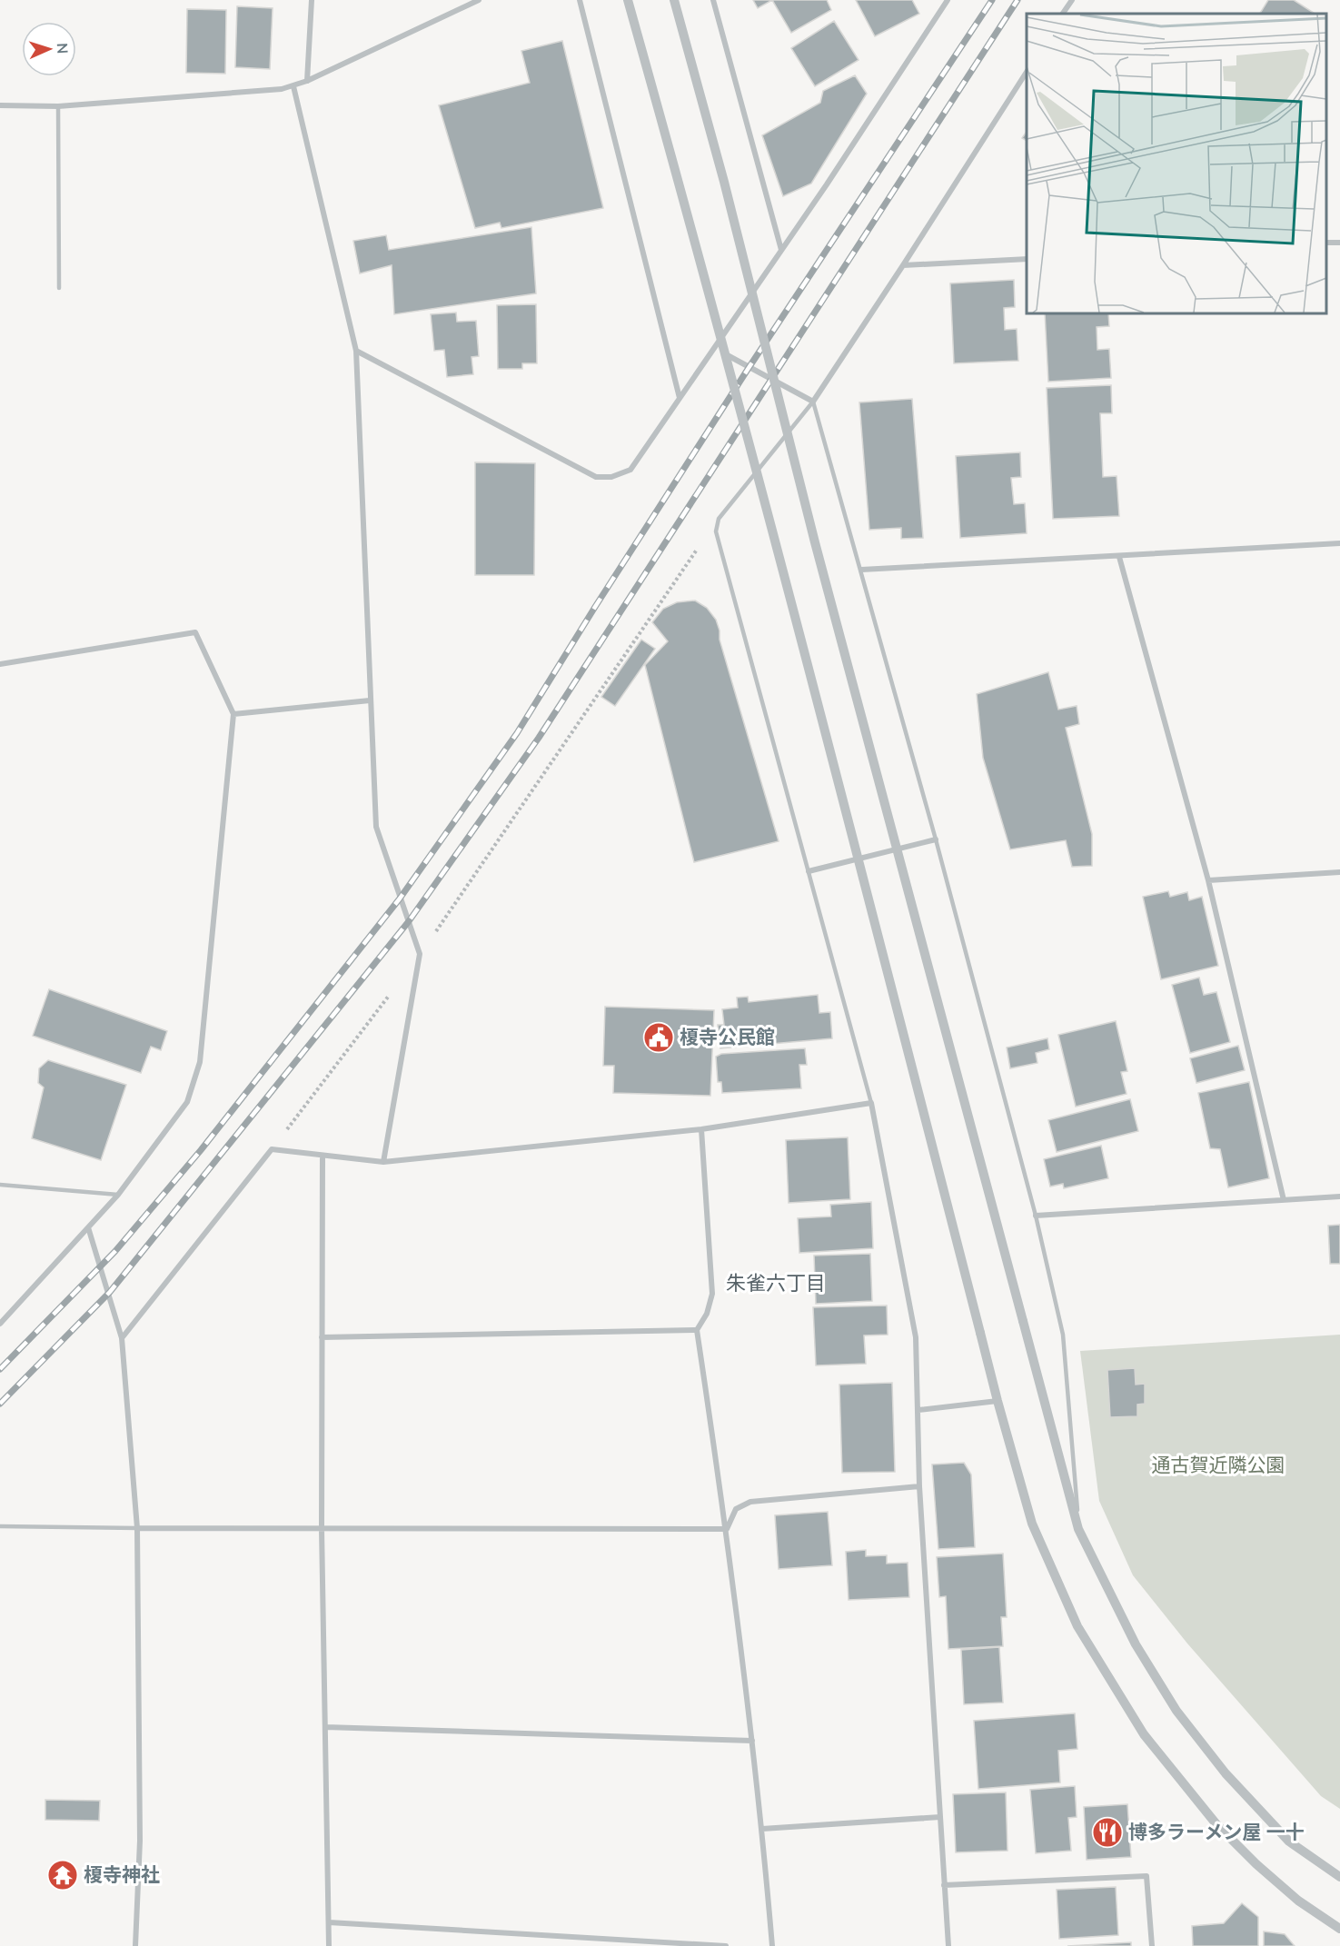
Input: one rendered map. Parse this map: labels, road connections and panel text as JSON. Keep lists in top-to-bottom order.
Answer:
{
  "districts": ["朱雀六丁目"],
  "parks": ["通古賀近隣公園"],
  "places": {
    "public building": ["榎寺公民館"],
    "restaurant": ["博多ラーメン屋 一十"],
    "temple": ["榎寺神社"]
  },
  "north": "right"
}
